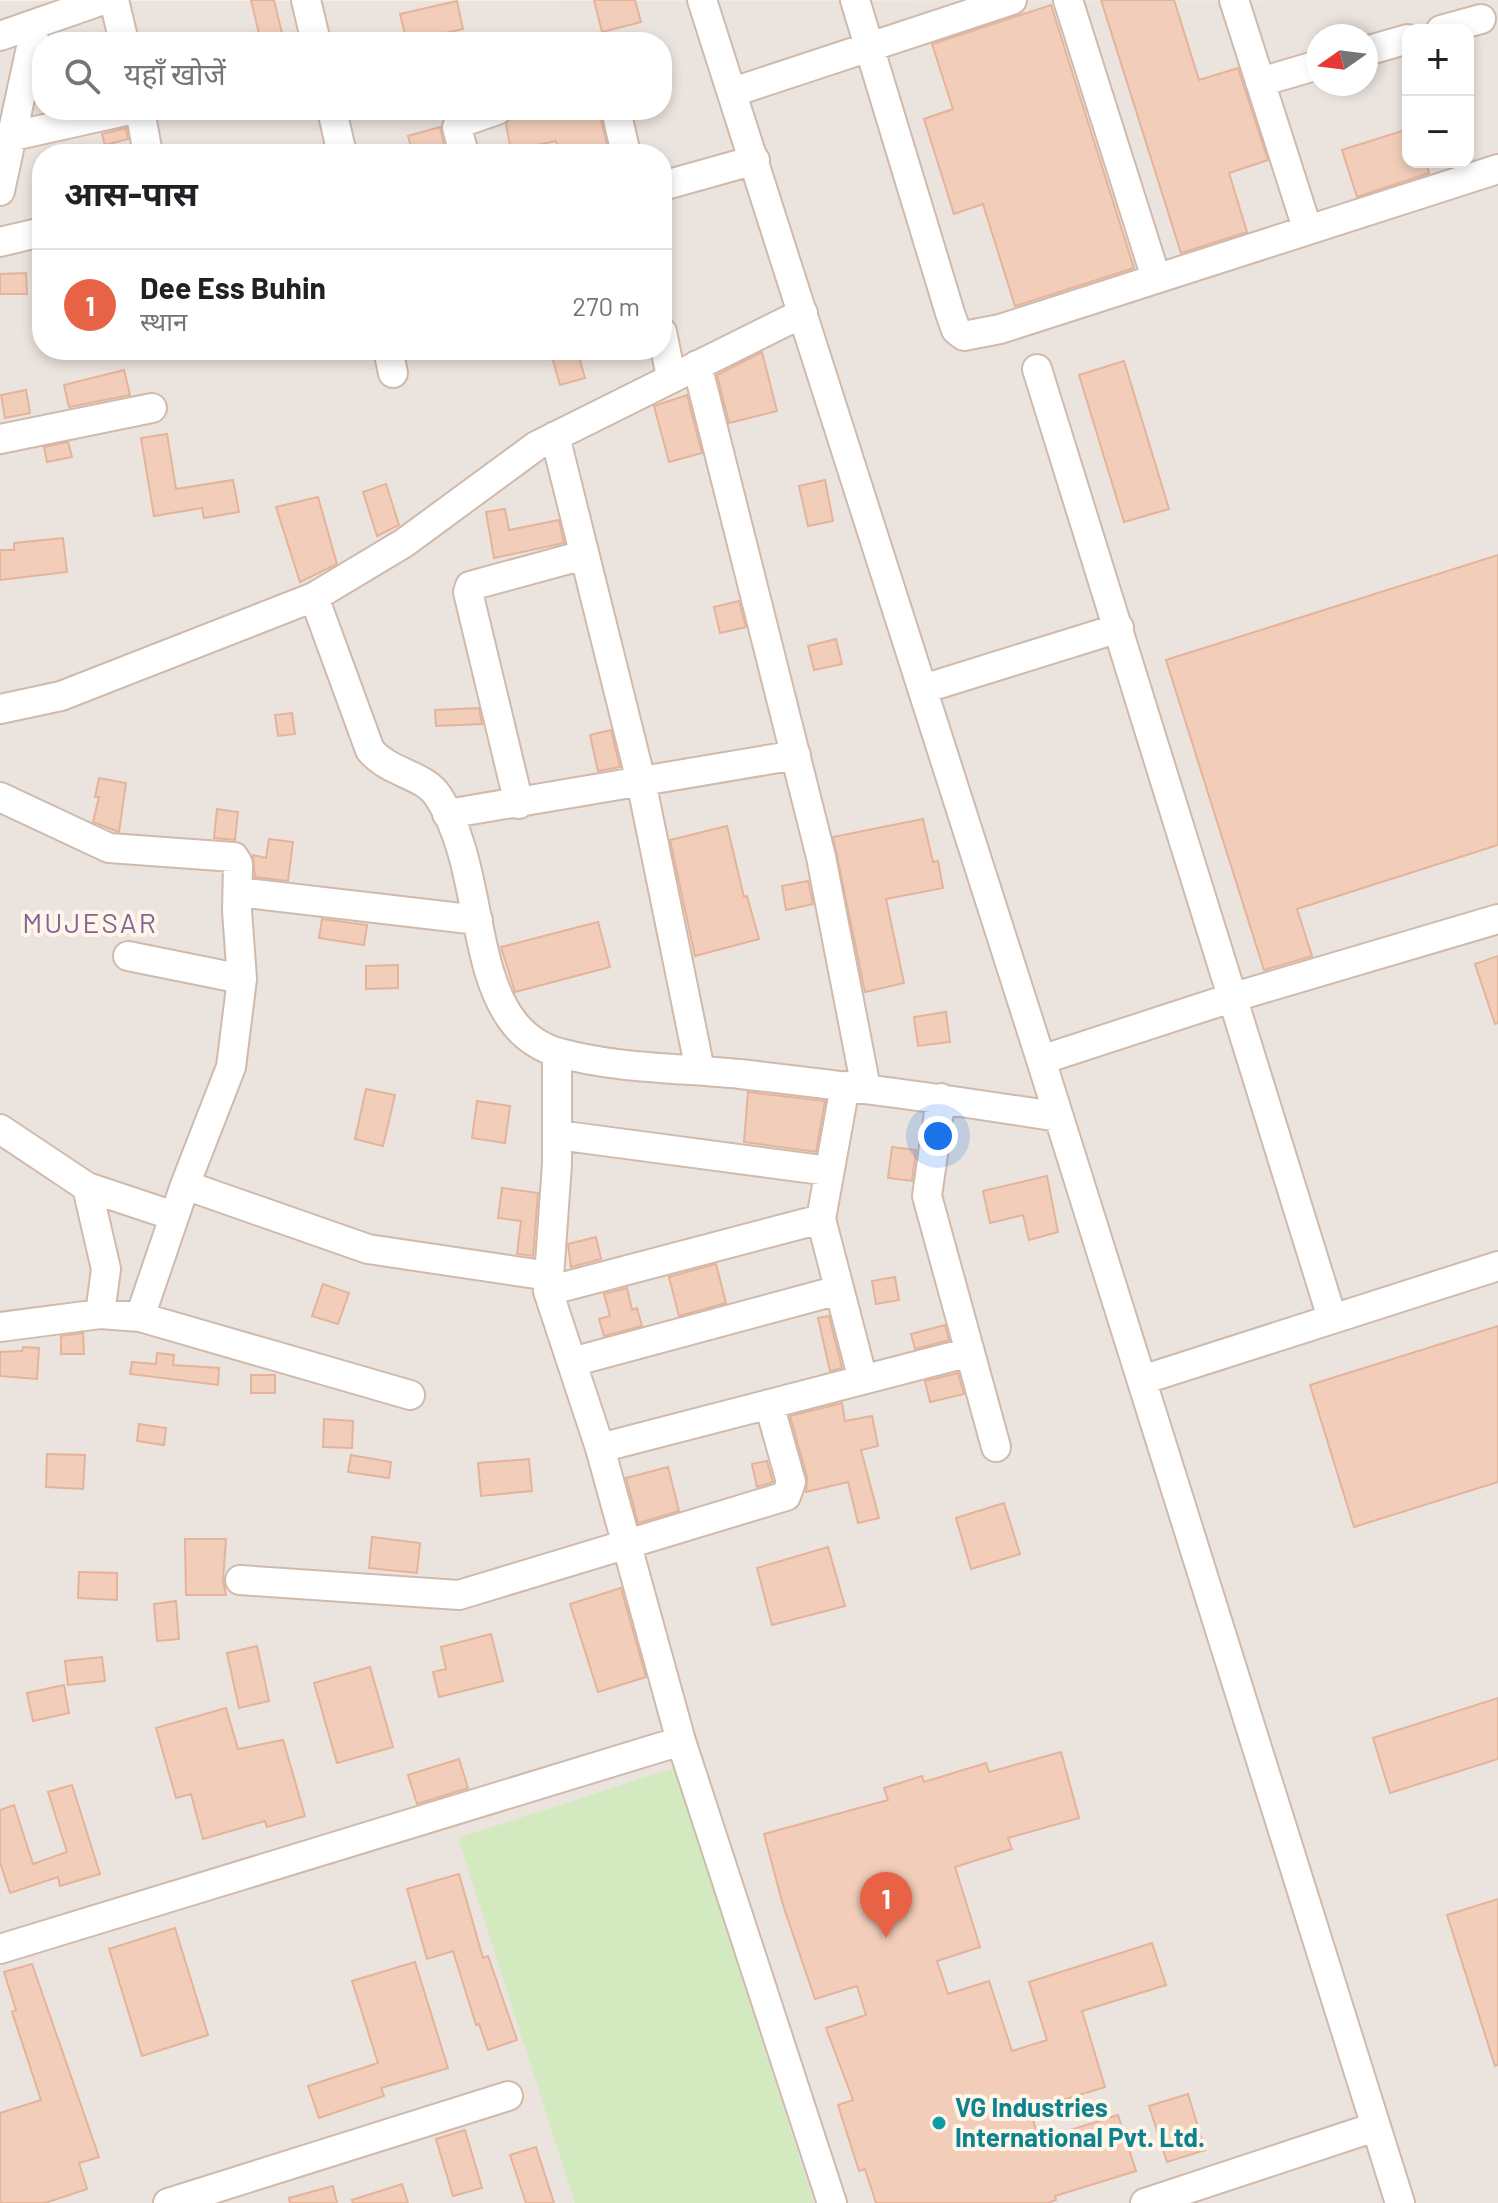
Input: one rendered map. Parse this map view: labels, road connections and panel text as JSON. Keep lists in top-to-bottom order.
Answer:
{
  "districts": ["MUJESAR"],
  "places": ["VG Industries International Pvt. Ltd."],
  "north": "left",
  "page": {
    "map_buttons": ["+", "−"],
    "search": "यहाँ खोजें",
    "heading": "आस-पास",
    "list": [
      {
        "mark": "1",
        "name": "Dee Ess Buhin",
        "note": "स्थान",
        "value": "270 m"
      }
    ],
    "pins": "1"
  }
}
